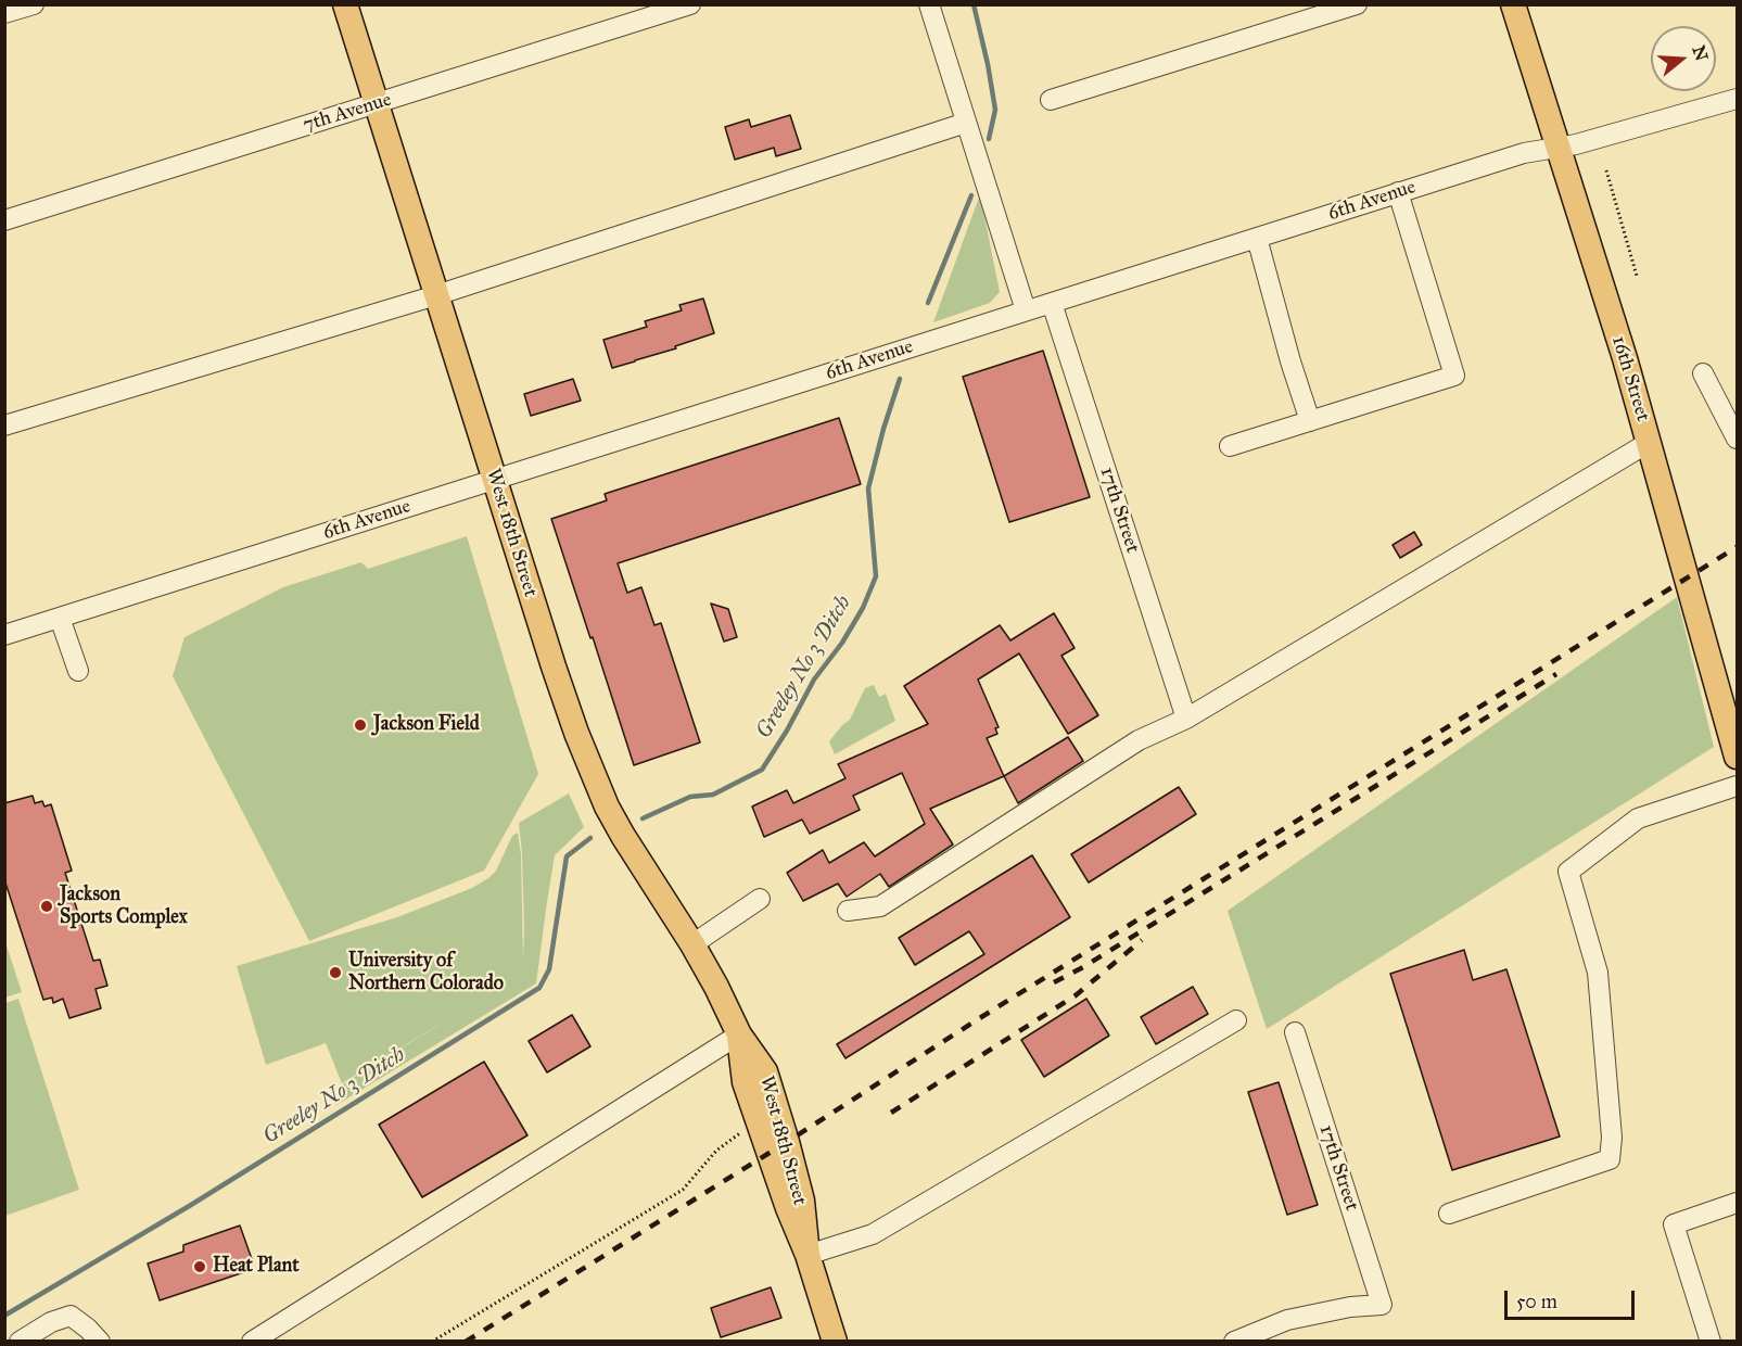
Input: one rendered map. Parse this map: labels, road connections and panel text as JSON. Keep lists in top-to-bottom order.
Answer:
{
  "streets": {
    "main road": ["16th Street", "West 18th Street"],
    "street": ["7th Avenue", "6th Avenue", "17th Street"]
  },
  "crossings": [
    ["7th Avenue", "West 18th Street"],
    ["6th Avenue", "16th Street"],
    ["6th Avenue", "17th Street"],
    ["6th Avenue", "West 18th Street"]
  ],
  "water": ["Greeley No 3 Ditch"],
  "places": [
    "Jackson Field",
    "Jackson Sports Complex",
    "University of Northern Colorado",
    "Heat Plant"
  ],
  "scale_bar": "50 m",
  "north": "right"
}
